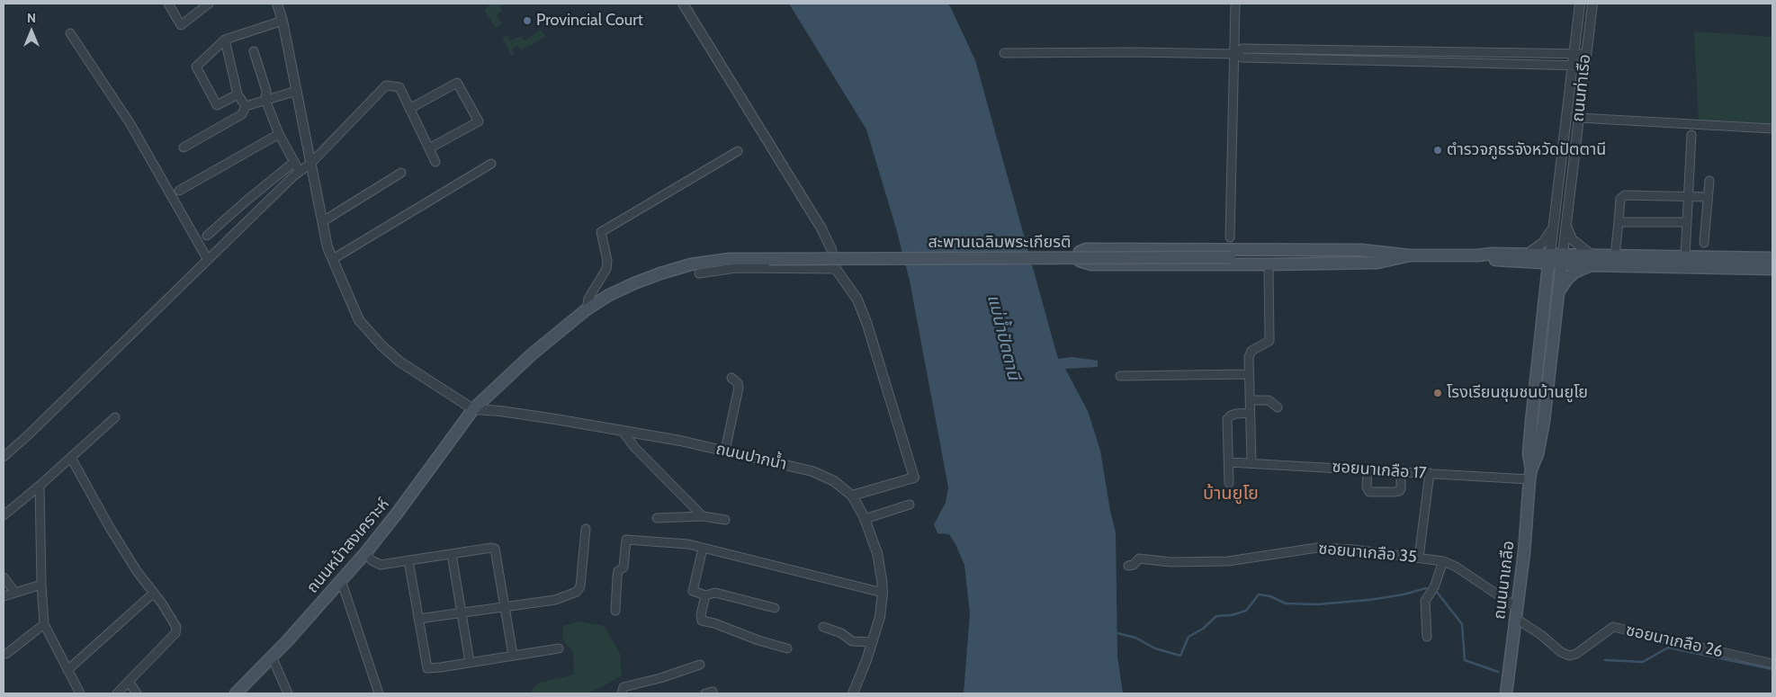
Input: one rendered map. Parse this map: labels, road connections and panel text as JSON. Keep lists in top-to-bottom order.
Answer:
{
  "streets": {
    "main road": ["สะพานเฉลิมพระเกียรติ", "ถนนหน้าสงเคราะห์", "ถนนนาเกลือ"],
    "street": [
      "ถนนท่าเรือ",
      "ถนนปากน้ำ",
      "ซอยนาเกลือ 17",
      "ซอยนาเกลือ 35",
      "ซอยนาเกลือ 26"
    ]
  },
  "crossings": [
    ["ถนนท่าเรือ", "ถนนนาเกลือ"],
    ["สะพานเฉลิมพระเกียรติ", "ถนนหน้าสงเคราะห์"],
    ["ถนนปากน้ำ", "ถนนหน้าสงเคราะห์"],
    ["ซอยนาเกลือ 17", "ถนนนาเกลือ"],
    ["ซอยนาเกลือ 35", "ถนนนาเกลือ"],
    ["ซอยนาเกลือ 35", "ซอยนาเกลือ 26"],
    ["ถนนนาเกลือ", "ซอยนาเกลือ 26"]
  ],
  "districts": ["บ้านยูโย"],
  "water": ["แม่น้ำปัตตานี"],
  "places": ["Provincial Court", "ตำรวจภูธรจังหวัดปัตตานี", "โรงเรียนชุมชนบ้านยูโย"],
  "north": "top"
}
